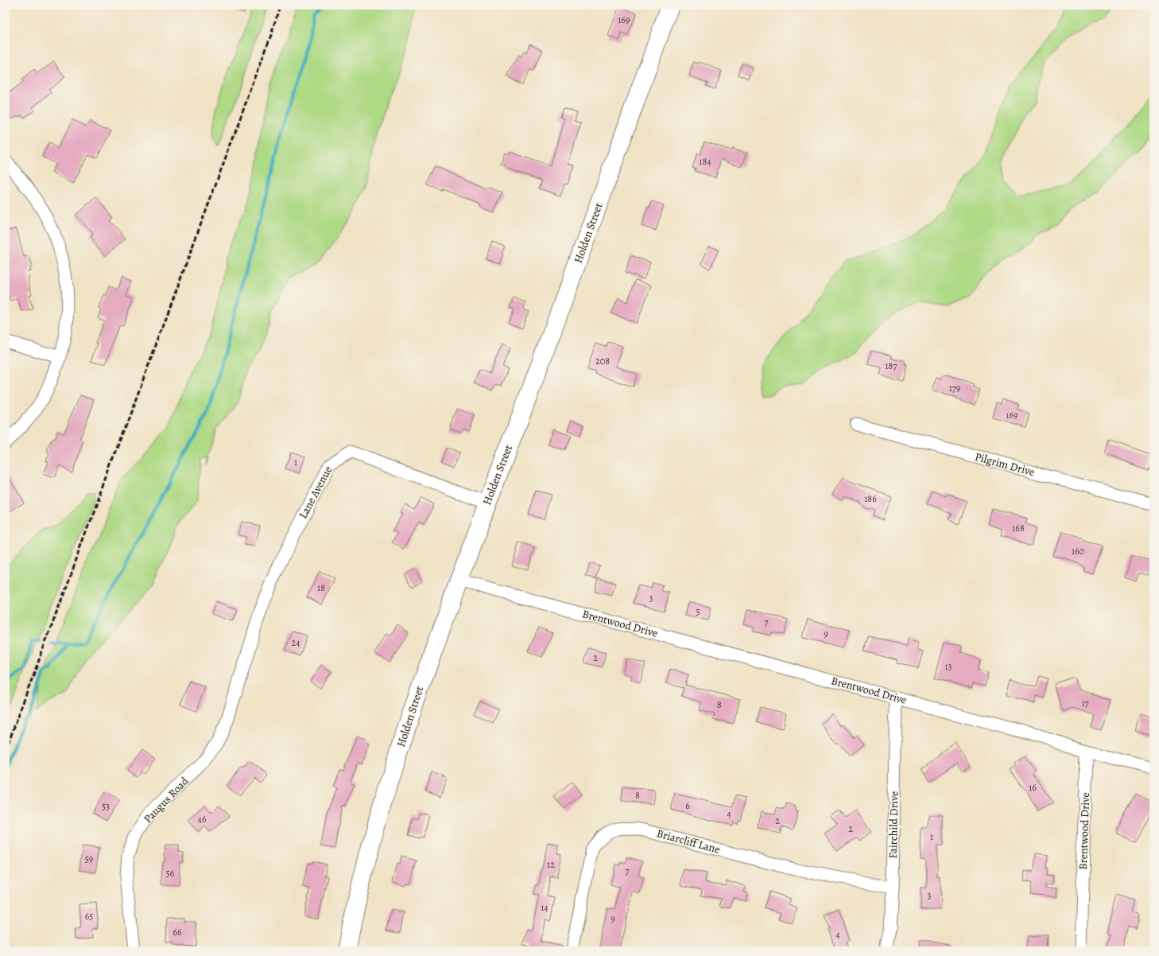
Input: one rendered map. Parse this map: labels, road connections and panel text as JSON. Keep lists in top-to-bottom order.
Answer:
{
  "streets": {
    "main road": ["Holden Street"],
    "street": [
      "Pilgrim Drive",
      "Lane Avenue",
      "Brentwood Drive",
      "Paugus Road",
      "Fairchild Drive",
      "Briarcliff Lane"
    ]
  },
  "crossings": [
    ["Holden Street", "Lane Avenue"],
    ["Holden Street", "Brentwood Drive"],
    ["Lane Avenue", "Paugus Road"],
    ["Brentwood Drive", "Fairchild Drive"],
    ["Fairchild Drive", "Briarcliff Lane"]
  ],
  "house_numbers": [
    "169",
    "184",
    "208",
    "187",
    "179",
    "169",
    "1",
    "186",
    "168",
    "160",
    "18",
    "3",
    "5",
    "7",
    "9",
    "24",
    "2",
    "13",
    "17",
    "8",
    "16",
    "8",
    "6",
    "53",
    "4",
    "46",
    "2",
    "2",
    "1",
    "59",
    "12",
    "7",
    "56",
    "3",
    "14",
    "65",
    "9",
    "66",
    "4"
  ]
}
